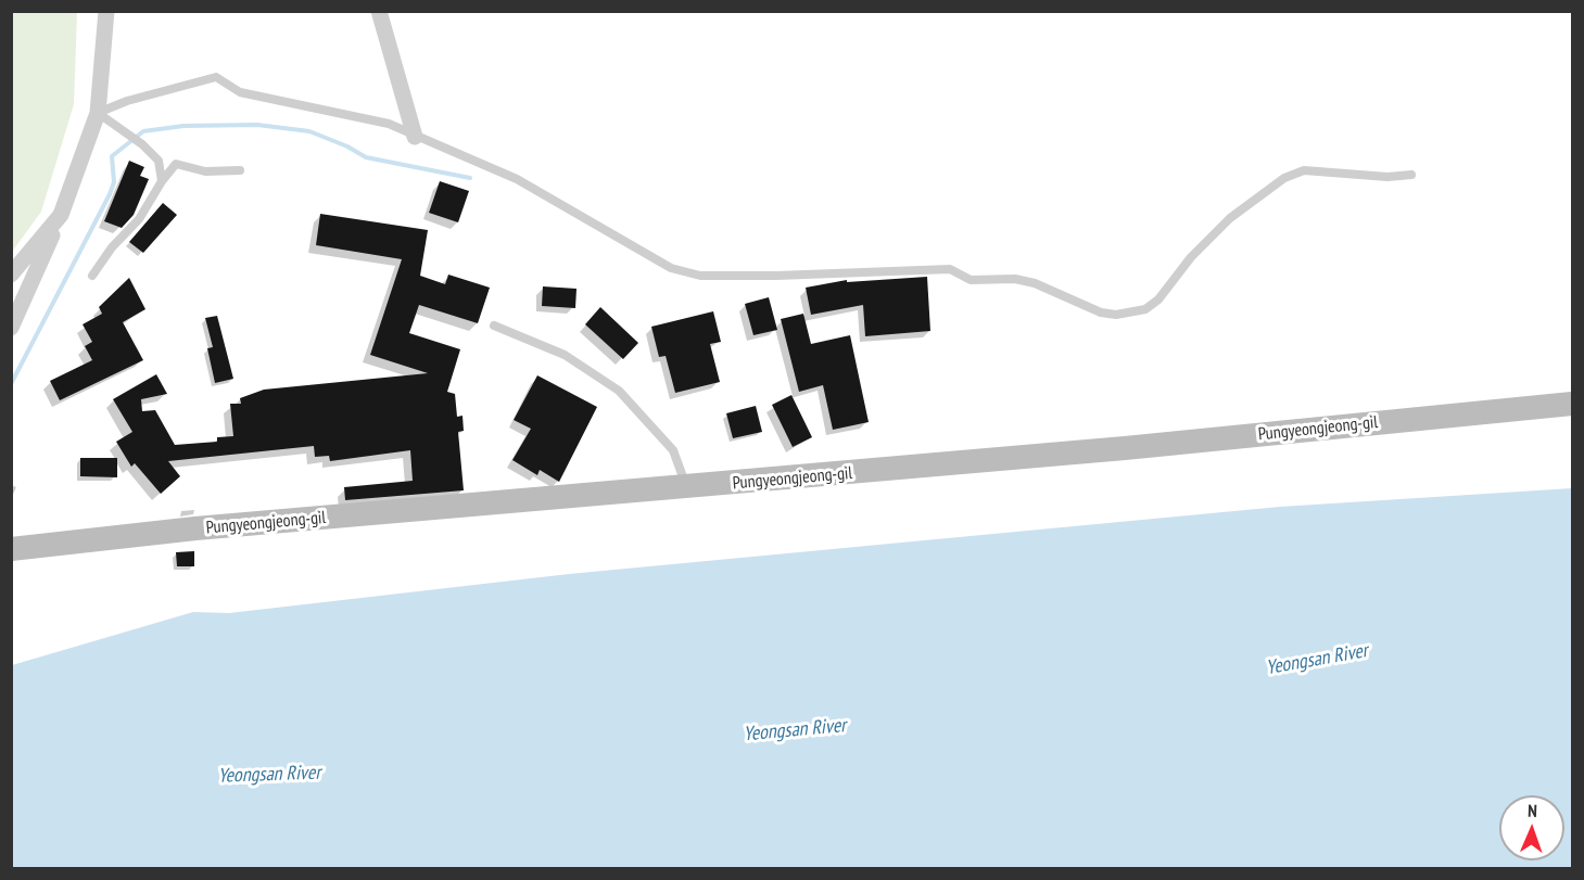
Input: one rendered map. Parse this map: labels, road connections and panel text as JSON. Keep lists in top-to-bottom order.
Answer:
{
  "streets": {
    "street": ["Pungyeongjeong-gil"]
  },
  "water": ["Yeongsan River"],
  "north": "top"
}
